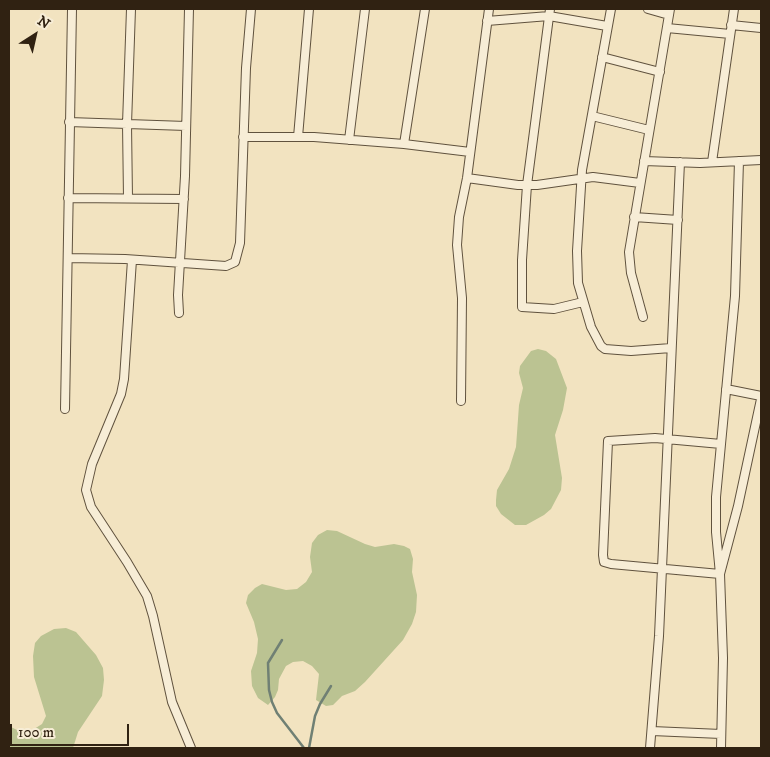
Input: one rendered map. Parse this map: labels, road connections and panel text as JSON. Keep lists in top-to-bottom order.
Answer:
{
  "scale_bar": "100 m",
  "north": "top right"
}
